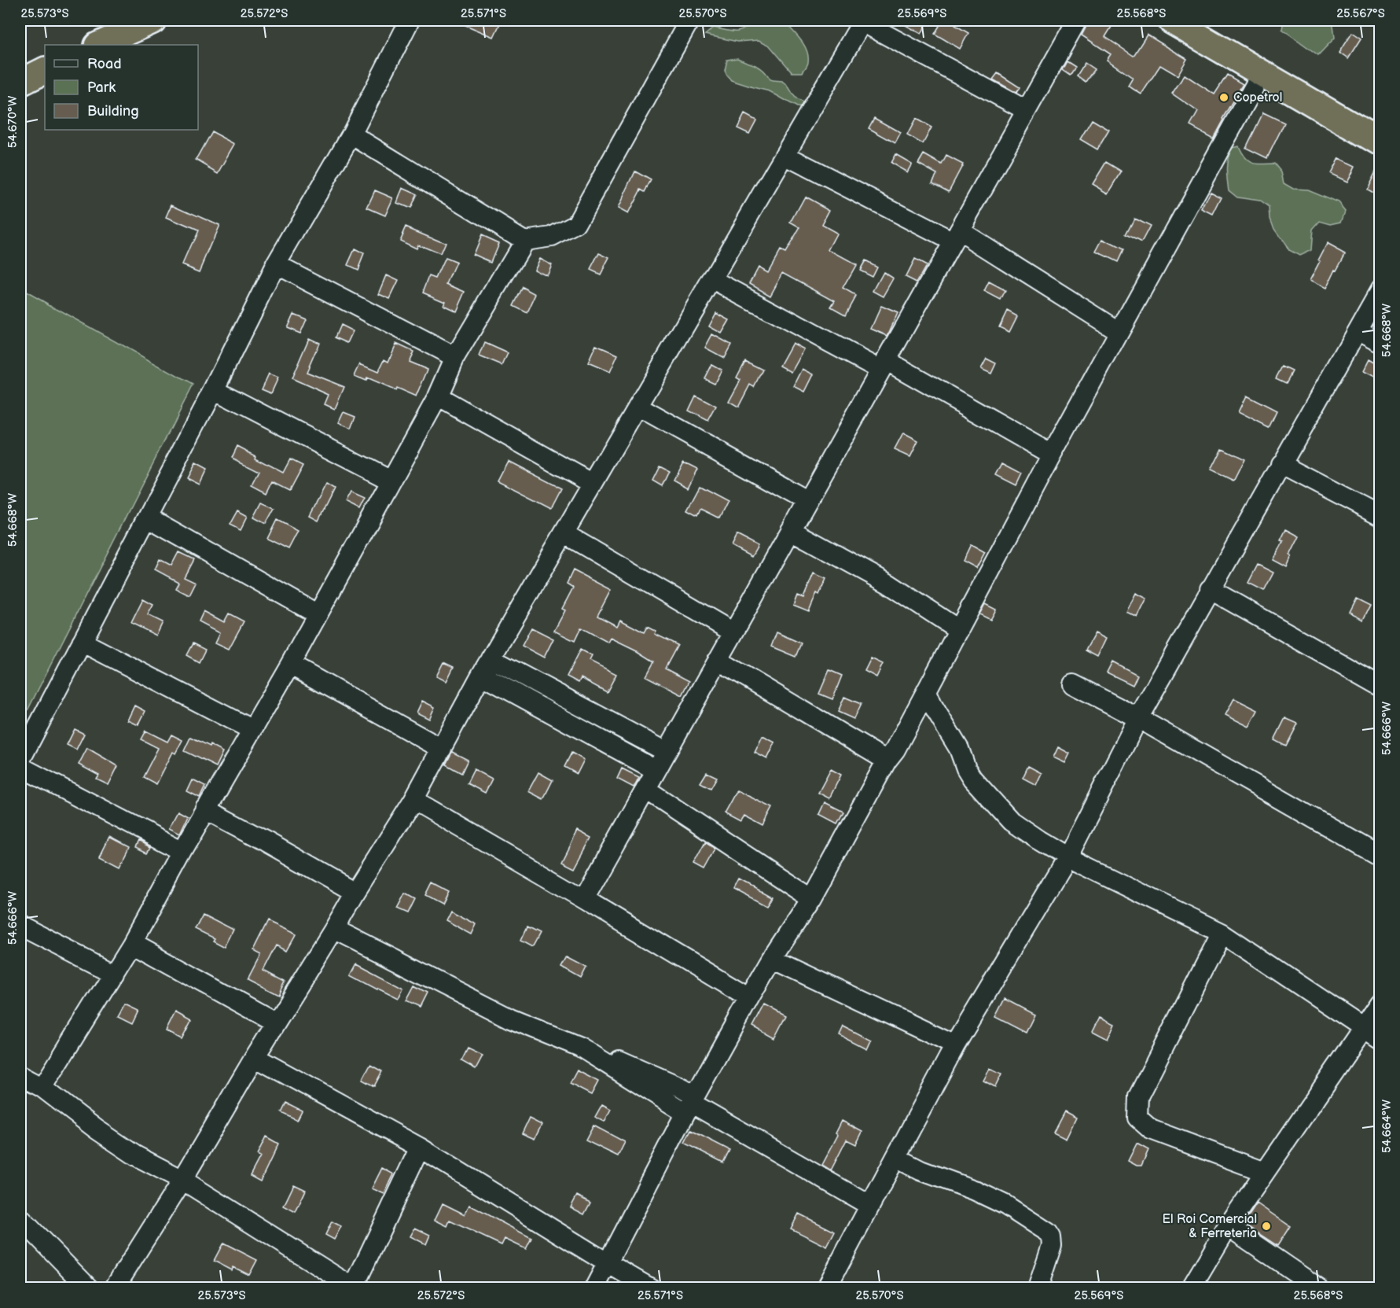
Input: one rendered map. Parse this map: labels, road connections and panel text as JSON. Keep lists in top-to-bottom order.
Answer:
{
  "places": ["Copetrol", "El Roi Comercial & Ferreteria"],
  "legend": ["Road", "Park", "Building"],
  "coordinates": [
    "25.573°S",
    "25.572°S",
    "25.571°S",
    "25.570°S",
    "25.569°S",
    "25.568°S",
    "25.567°S",
    "54.670°W",
    "54.668°W",
    "54.666°W",
    "54.664°W"
  ]
}
